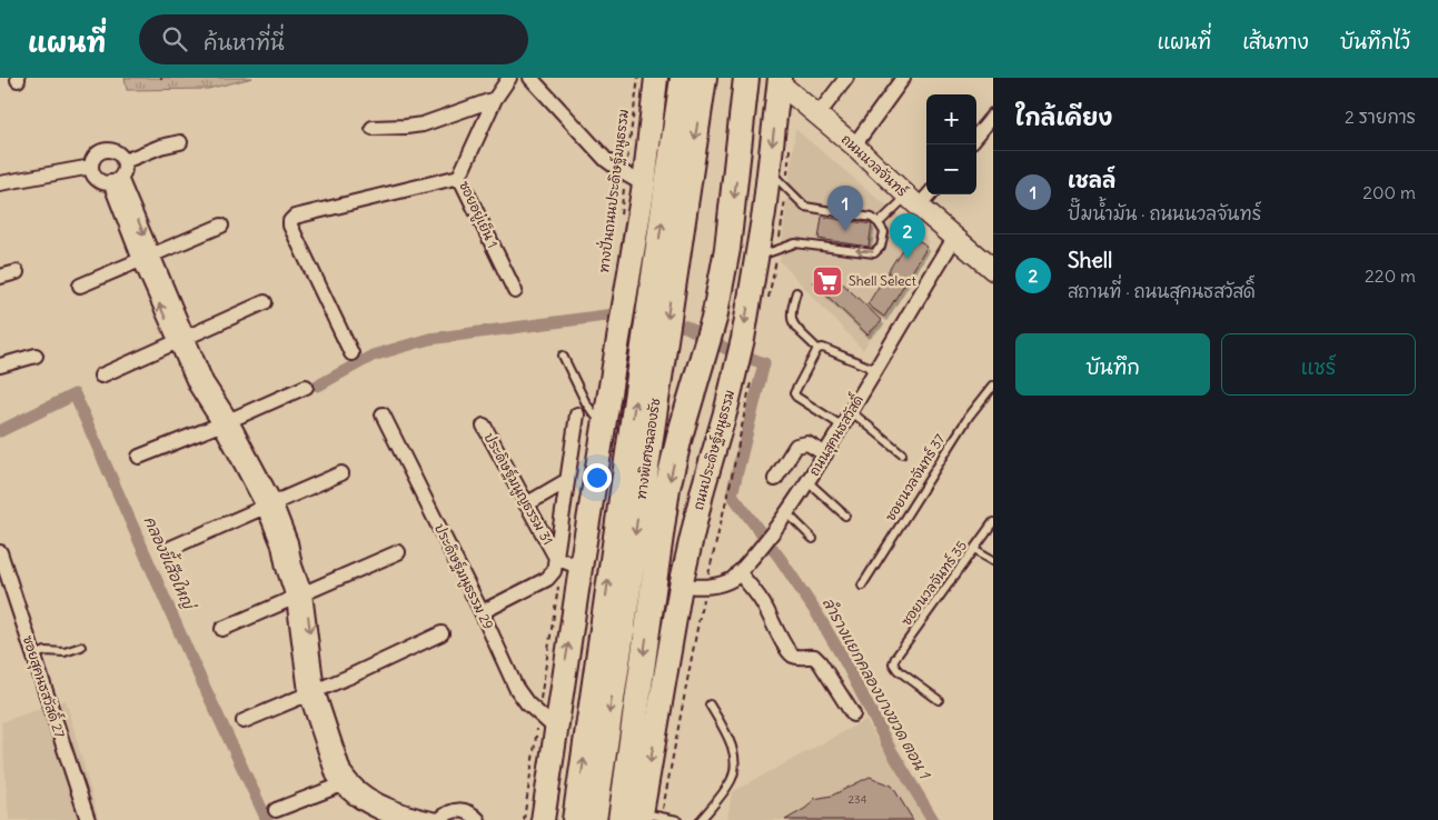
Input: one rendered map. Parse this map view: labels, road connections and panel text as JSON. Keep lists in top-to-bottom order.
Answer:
{
  "streets": {
    "highway": ["ทางพิเศษฉลองรัช"],
    "main road": ["ถนนนวลจันทร์", "ถนนประดิษฐ์มนูธรรม"],
    "street": [
      "ซอยอยู่เย็น 1",
      "ถนนสุคนธสวัสดิ์",
      "ประดิษฐ์มนูญธรรม 31",
      "ประดิษฐ์มนูธรรม 29",
      "ซอยสุคนธสวัสดิ์ 27"
    ],
    "lane": ["ซอยนวลจันทร์ 37", "ซอยนวลจันทร์ 35"],
    "path": ["ทางปั่นถนนประดิษฐ์มนูธรรม"]
  },
  "crossings": [
    ["ถนนนวลจันทร์", "ถนนสุคนธสวัสดิ์"],
    ["ถนนนวลจันทร์", "ถนนประดิษฐ์มนูธรรม"],
    ["ถนนสุคนธสวัสดิ์", "ถนนประดิษฐ์มนูธรรม"]
  ],
  "water": ["คลองขี้เสือใหญ่", "ลำรางแยกคลองบางขวด ตอน 1"],
  "places": {
    "supermarket": ["Shell Select"]
  },
  "house_numbers": ["234"],
  "page": {
    "header": "แผนที่",
    "search": "ค้นหาที่นี่",
    "nav": ["แผนที่", "เส้นทาง", "บันทึกไว้"],
    "heading": ["ใกล้เคียง", "2 รายการ"],
    "map_buttons": ["+", "−"],
    "list": [
      {
        "mark": "1",
        "name": "เชลล์",
        "note": "ปั๊มน้ำมัน · ถนนนวลจันทร์",
        "value": "200 m"
      },
      {
        "mark": "2",
        "name": "Shell",
        "note": "สถานที่ · ถนนสุคนธสวัสดิ์",
        "value": "220 m"
      }
    ],
    "pins": ["1", "2"],
    "buttons": ["บันทึก", "แชร์"]
  }
}
